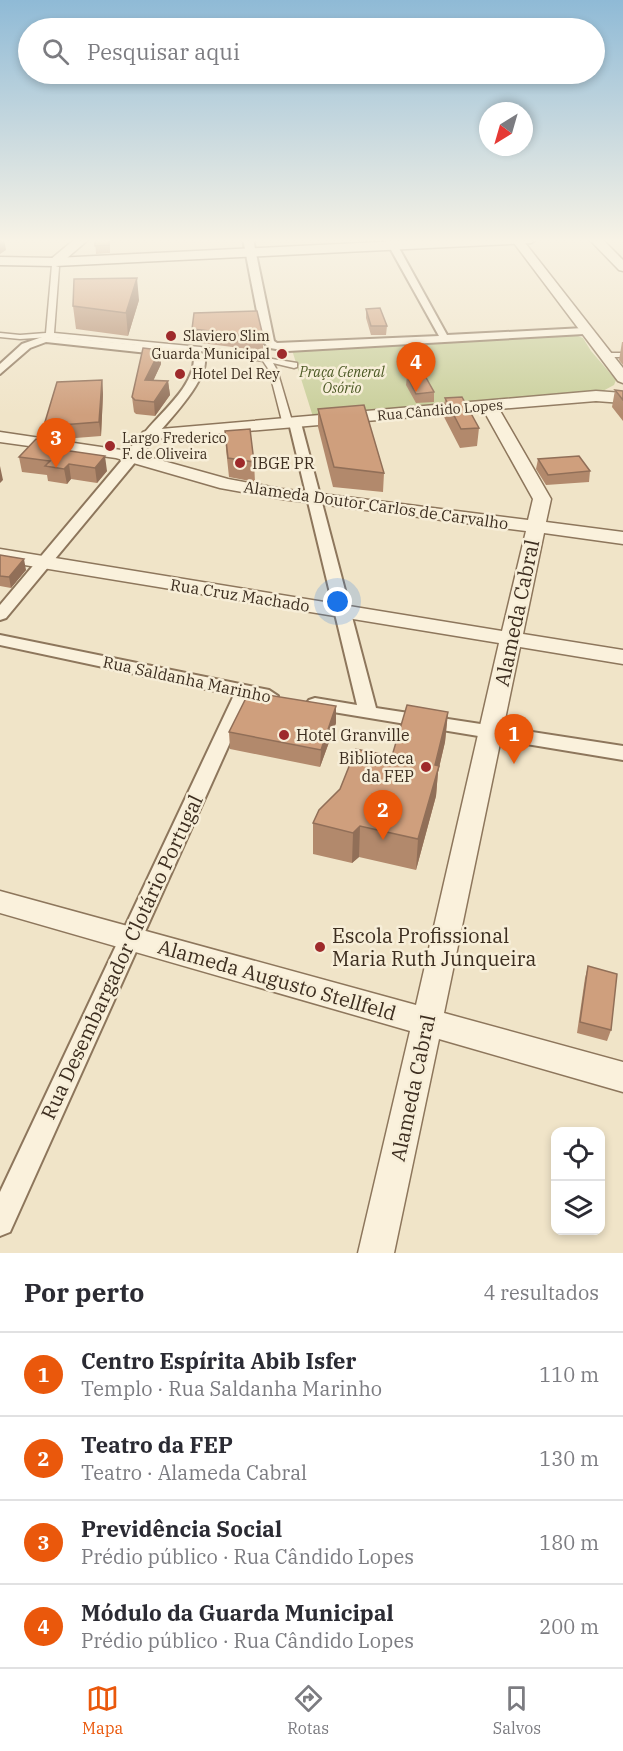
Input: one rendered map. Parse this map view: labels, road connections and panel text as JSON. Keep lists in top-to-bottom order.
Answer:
{
  "streets": {
    "street": [
      "Rua Cândido Lopes",
      "Alameda Doutor Carlos de Carvalho",
      "Rua Cruz Machado",
      "Alameda Cabral",
      "Rua Saldanha Marinho",
      "Rua Desembargador Clotário Portugal",
      "Alameda Augusto Stellfeld"
    ]
  },
  "crossings": [
    ["Rua Cândido Lopes", "Alameda Cabral"],
    ["Alameda Doutor Carlos de Carvalho", "Alameda Cabral"],
    ["Rua Cruz Machado", "Alameda Cabral"],
    ["Alameda Cabral", "Rua Saldanha Marinho"],
    ["Alameda Cabral", "Alameda Augusto Stellfeld"],
    ["Rua Saldanha Marinho", "Rua Desembargador Clotário Portugal"],
    ["Rua Desembargador Clotário Portugal", "Alameda Augusto Stellfeld"]
  ],
  "parks": ["Praça General Osório"],
  "places": [
    "Slaviero Slim",
    "Guarda Municipal",
    "Hotel Del Rey",
    "Largo Frederico F. de Oliveira",
    "IBGE PR",
    "Hotel Granville",
    "Biblioteca da FEP",
    "Escola Profissional Maria Ruth Junqueira"
  ],
  "north": "bottom left",
  "page": {
    "search": "Pesquisar aqui",
    "pins": [
      "4",
      "3",
      "1",
      "2"
    ],
    "heading": ["Por perto", "4 resultados"],
    "list": [
      {
        "mark": "1",
        "name": "Centro Espírita Abib Isfer",
        "note": "Templo · Rua Saldanha Marinho",
        "value": "110 m"
      },
      {
        "mark": "2",
        "name": "Teatro da FEP",
        "note": "Teatro · Alameda Cabral",
        "value": "130 m"
      },
      {
        "mark": "3",
        "name": "Previdência Social",
        "note": "Prédio público · Rua Cândido Lopes",
        "value": "180 m"
      },
      {
        "mark": "4",
        "name": "Módulo da Guarda Municipal",
        "note": "Prédio público · Rua Cândido Lopes",
        "value": "200 m"
      }
    ],
    "nav": ["Mapa", "Rotas", "Salvos"]
  }
}
